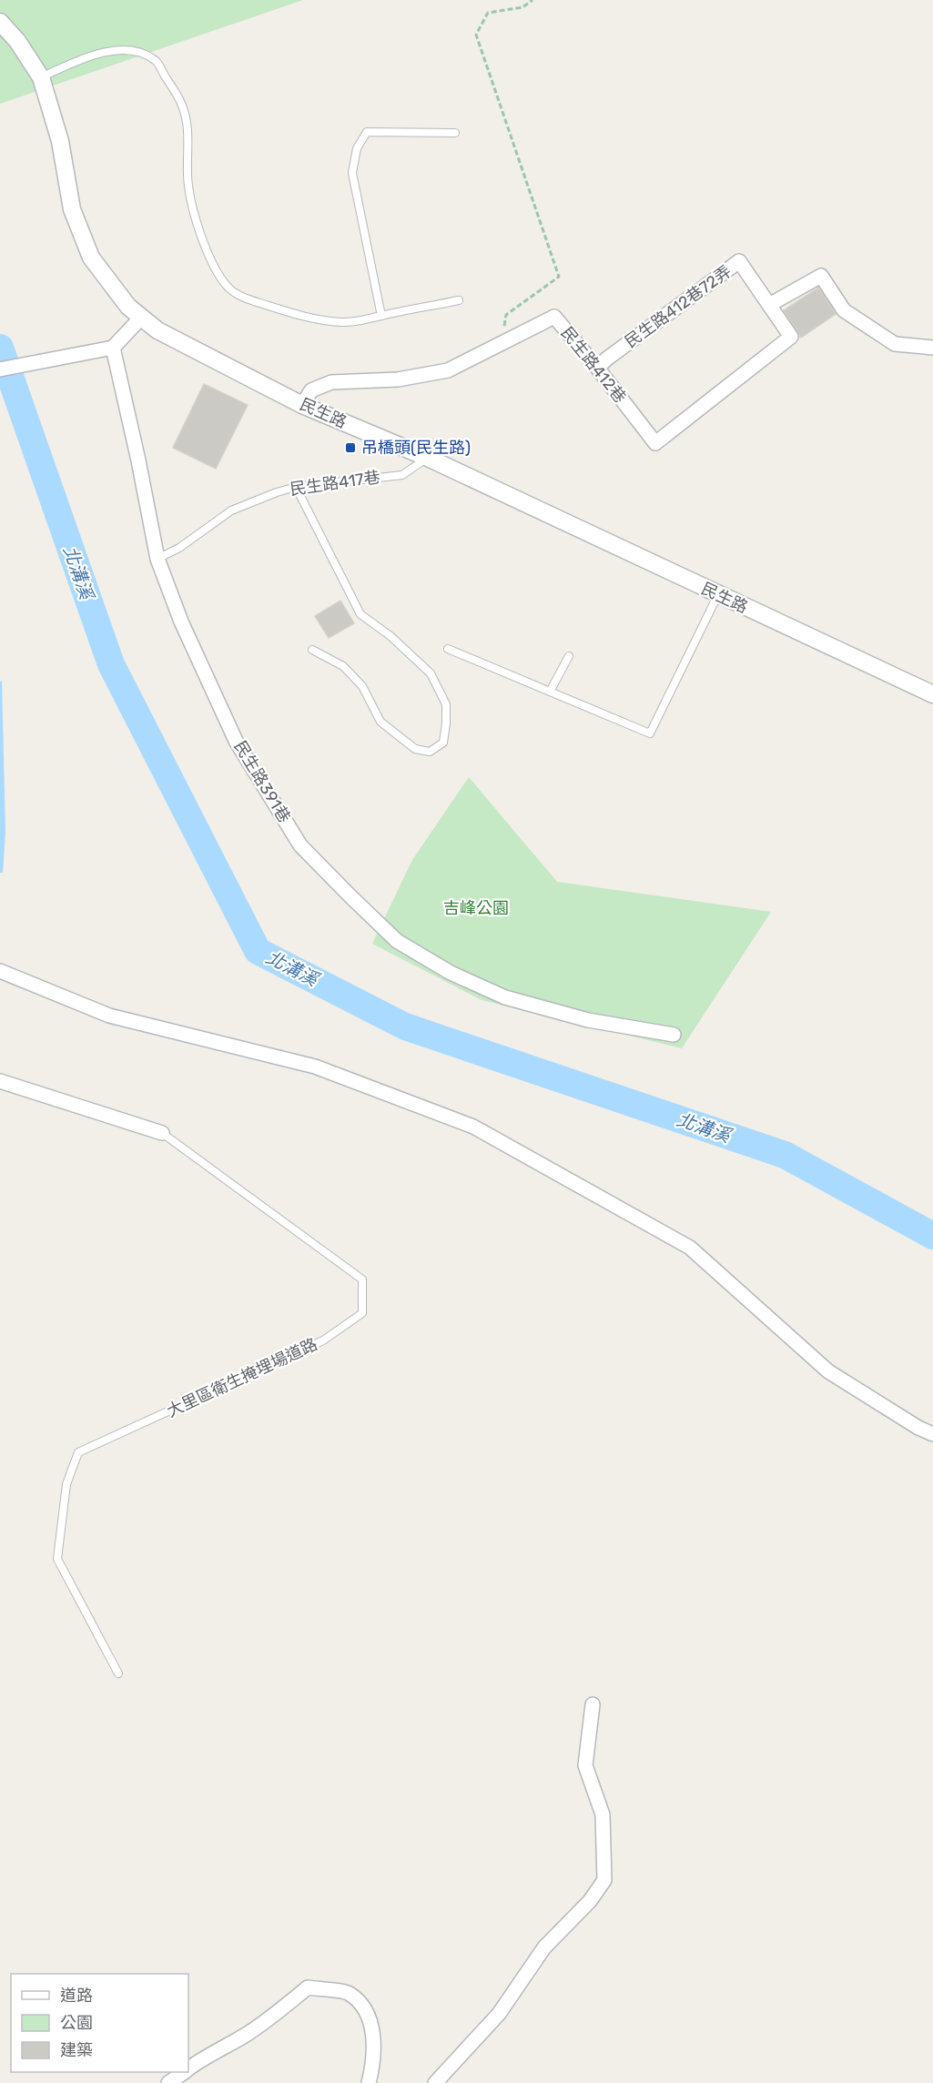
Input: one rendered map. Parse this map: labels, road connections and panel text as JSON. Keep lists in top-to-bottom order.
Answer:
{
  "streets": {
    "street": [
      "民生路412巷72弄",
      "民生路412巷",
      "民生路",
      "民生路391巷"
    ],
    "lane": ["民生路417巷", "大里區衛生掩埋場道路"]
  },
  "crossings": [
    ["民生路412巷72弄", "民生路412巷"],
    ["民生路412巷", "民生路"],
    ["民生路", "民生路417巷"],
    ["民生路417巷", "民生路391巷"]
  ],
  "water": ["北溝溪"],
  "parks": ["吉峰公園"],
  "places": {
    "transit": ["吊橋頭(民生路)"]
  },
  "legend": ["道路", "公園", "建築"]
}
